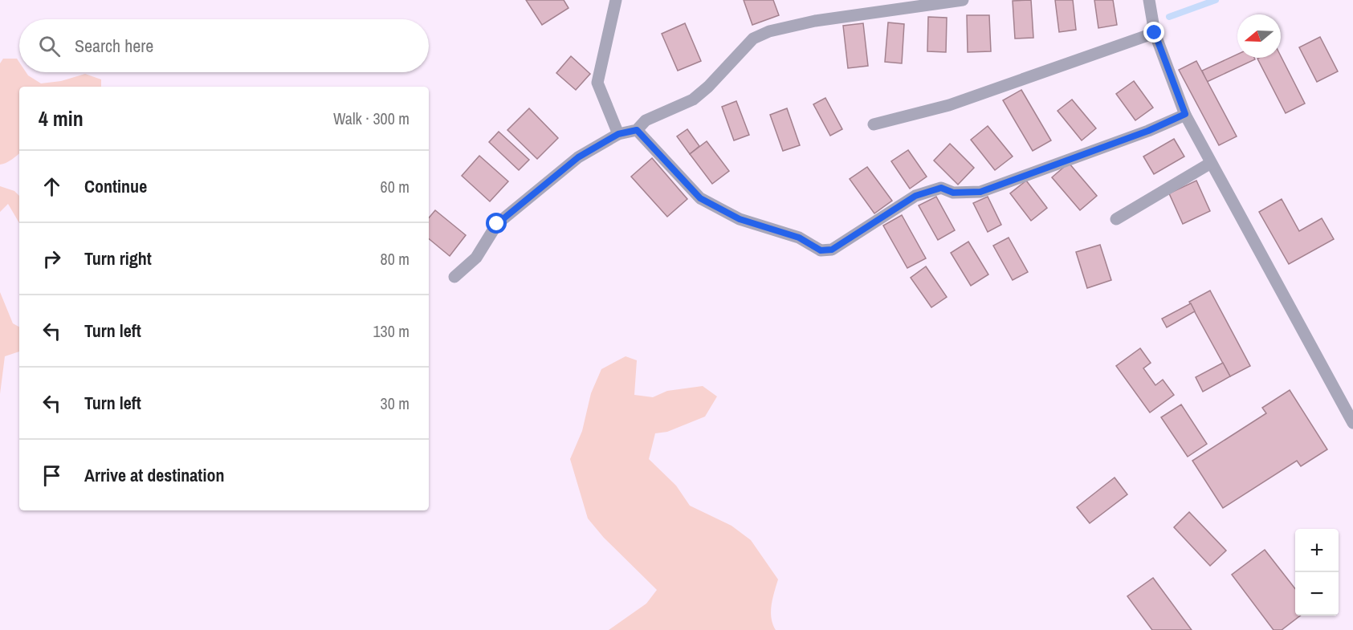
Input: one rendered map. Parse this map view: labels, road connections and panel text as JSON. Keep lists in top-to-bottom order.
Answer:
{
  "north": "left",
  "page": {
    "search": "Search here",
    "heading": ["4 min", "Walk · 300 m"],
    "list": [
      ["Continue", "60 m"],
      ["Turn right", "80 m"],
      ["Turn left", "130 m"],
      ["Turn left", "30 m"],
      "Arrive at destination"
    ],
    "map_buttons": ["+", "−"]
  }
}
